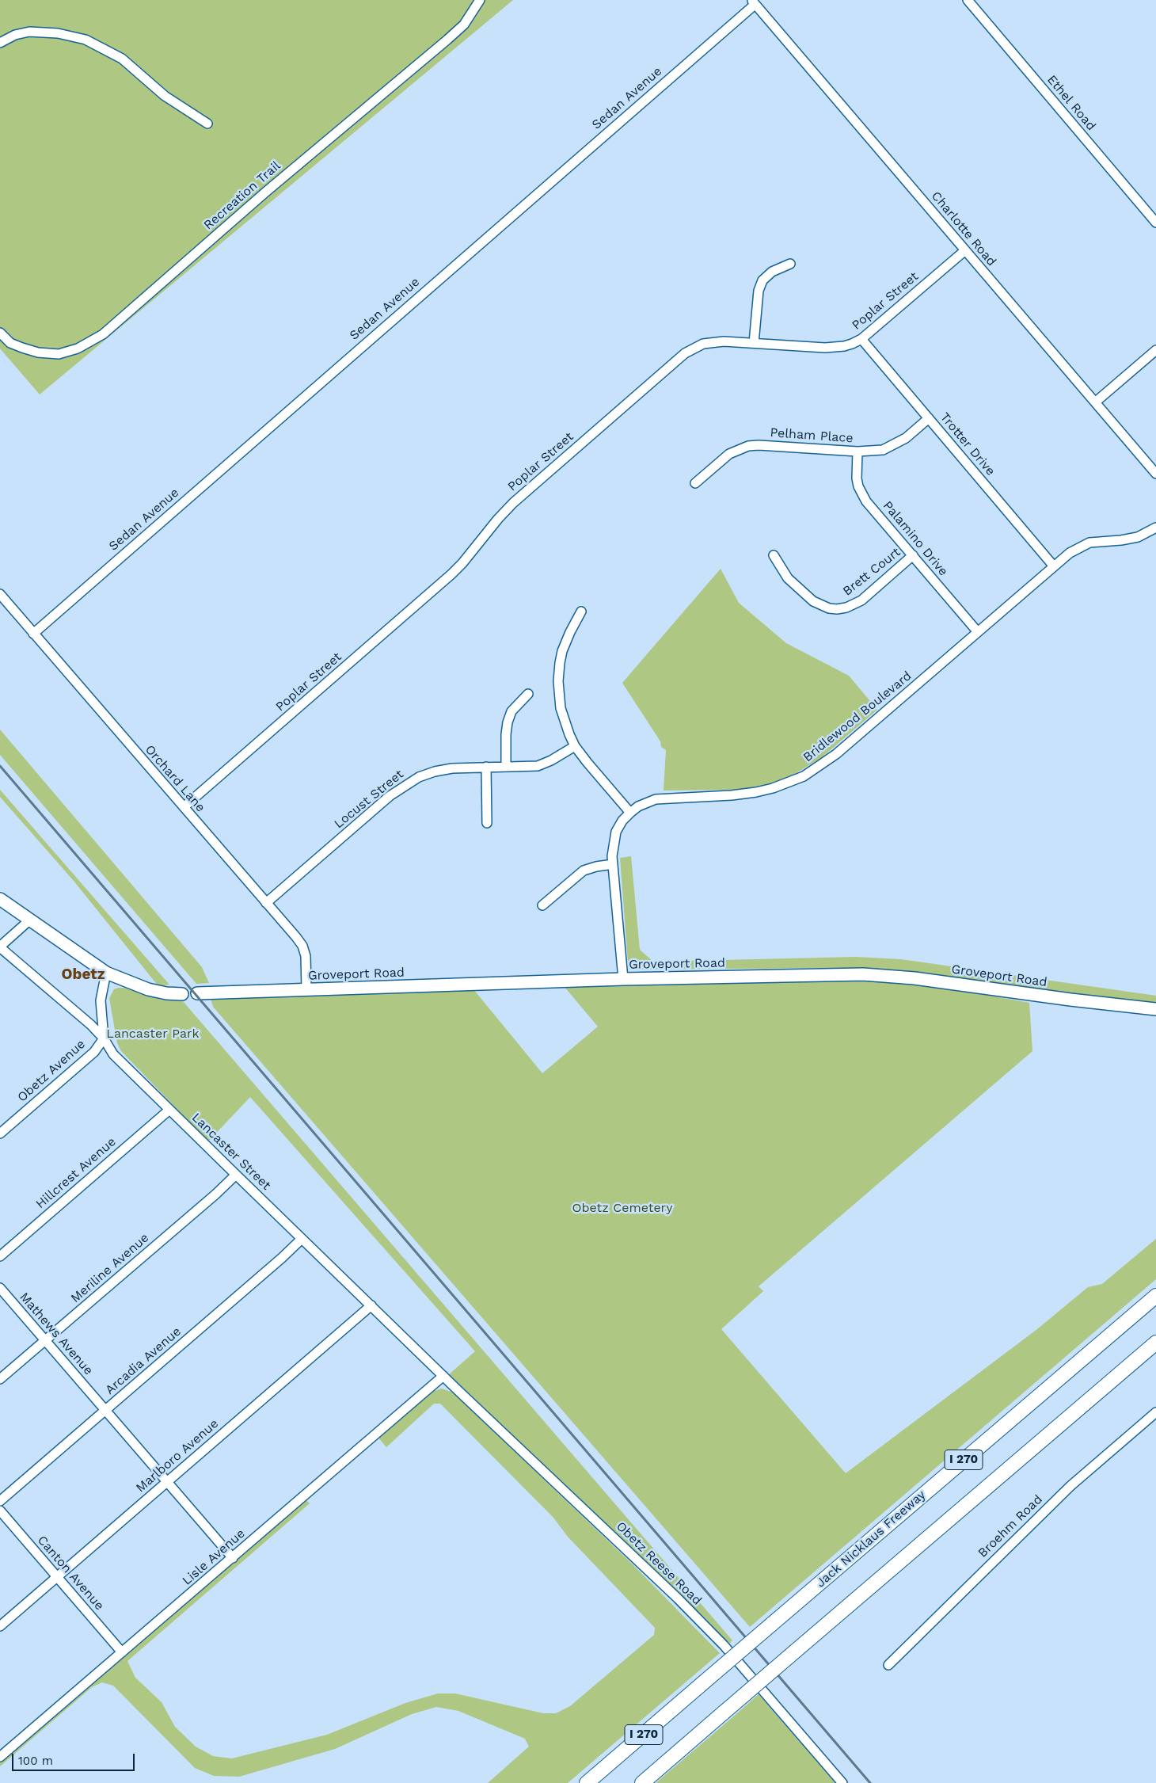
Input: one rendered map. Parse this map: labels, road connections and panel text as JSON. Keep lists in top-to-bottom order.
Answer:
{
  "streets": {
    "highway": ["I 270", "Jack Nicklaus Freeway"],
    "main road": ["Groveport Road"],
    "street": [
      "Sedan Avenue",
      "Ethel Road",
      "Recreation Trail",
      "Charlotte Road",
      "Poplar Street",
      "Pelham Place",
      "Trotter Drive",
      "Palamino Drive",
      "Brett Court",
      "Bridlewood Boulevard",
      "Orchard Lane",
      "Locust Street",
      "Obetz Avenue",
      "Lancaster Street",
      "Hillcrest Avenue",
      "Meriline Avenue",
      "Mathews Avenue",
      "Arcadia Avenue",
      "Marlboro Avenue",
      "Broehm Road",
      "Lisle Avenue",
      "Obetz Reese Road",
      "Canton Avenue"
    ]
  },
  "crossings": [
    ["Sedan Avenue", "Charlotte Road"],
    ["Sedan Avenue", "Orchard Lane"],
    ["Charlotte Road", "Poplar Street"],
    ["Poplar Street", "Trotter Drive"],
    ["Poplar Street", "Orchard Lane"],
    ["Pelham Place", "Trotter Drive"],
    ["Pelham Place", "Palamino Drive"],
    ["Trotter Drive", "Bridlewood Boulevard"],
    ["Palamino Drive", "Brett Court"],
    ["Palamino Drive", "Bridlewood Boulevard"],
    ["Bridlewood Boulevard", "Groveport Road"],
    ["Orchard Lane", "Locust Street"],
    ["Orchard Lane", "Groveport Road"],
    ["Obetz Avenue", "Lancaster Street"],
    ["Lancaster Street", "Hillcrest Avenue"],
    ["Lancaster Street", "Meriline Avenue"],
    ["Lancaster Street", "Arcadia Avenue"],
    ["Lancaster Street", "Marlboro Avenue"],
    ["Lancaster Street", "Lisle Avenue"],
    ["Lancaster Street", "Obetz Reese Road"],
    ["Meriline Avenue", "Mathews Avenue"],
    ["Mathews Avenue", "Arcadia Avenue"],
    ["Mathews Avenue", "Marlboro Avenue"],
    ["Mathews Avenue", "Lisle Avenue"],
    ["Marlboro Avenue", "Canton Avenue"],
    ["Lisle Avenue", "Obetz Reese Road"],
    ["Lisle Avenue", "Canton Avenue"]
  ],
  "districts": ["Obetz"],
  "parks": ["Lancaster Park", "Obetz Cemetery"],
  "scale_bar": "100 m"
}
